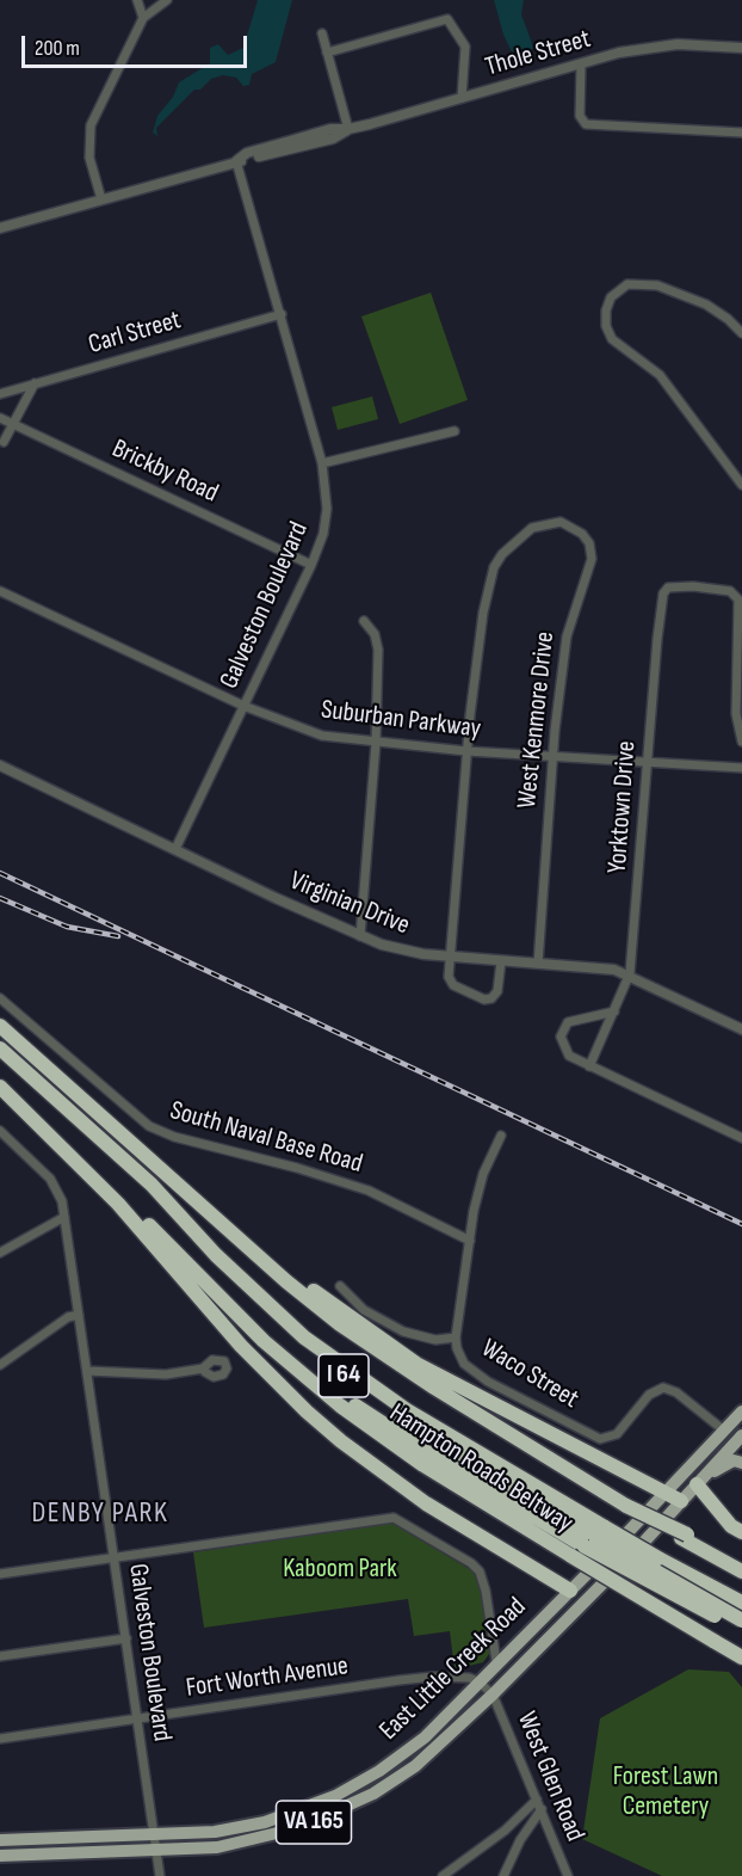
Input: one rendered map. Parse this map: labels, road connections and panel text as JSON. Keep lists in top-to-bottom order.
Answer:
{
  "streets": {
    "highway": ["I 64", "Hampton Roads Beltway"],
    "main road": ["East Little Creek Road", "VA 165"],
    "street": [
      "Thole Street",
      "Carl Street",
      "Brickby Road",
      "Galveston Boulevard",
      "Suburban Parkway",
      "West Kenmore Drive",
      "Yorktown Drive",
      "Virginian Drive",
      "South Naval Base Road",
      "Waco Street",
      "Fort Worth Avenue",
      "West Glen Road"
    ]
  },
  "crossings": [
    ["Thole Street", "Galveston Boulevard"],
    ["Carl Street", "Galveston Boulevard"],
    ["Brickby Road", "Galveston Boulevard"],
    ["Galveston Boulevard", "Suburban Parkway"],
    ["Galveston Boulevard", "Virginian Drive"],
    ["Galveston Boulevard", "East Little Creek Road"],
    ["Galveston Boulevard", "Fort Worth Avenue"],
    ["Suburban Parkway", "West Kenmore Drive"],
    ["Suburban Parkway", "Yorktown Drive"],
    ["West Kenmore Drive", "Virginian Drive"],
    ["Yorktown Drive", "Virginian Drive"],
    ["South Naval Base Road", "Waco Street"],
    ["Waco Street", "East Little Creek Road"],
    ["East Little Creek Road", "Fort Worth Avenue"],
    ["East Little Creek Road", "West Glen Road"]
  ],
  "districts": ["DENBY PARK"],
  "parks": ["Kaboom Park", "Forest Lawn Cemetery"],
  "scale_bar": "200 m"
}
